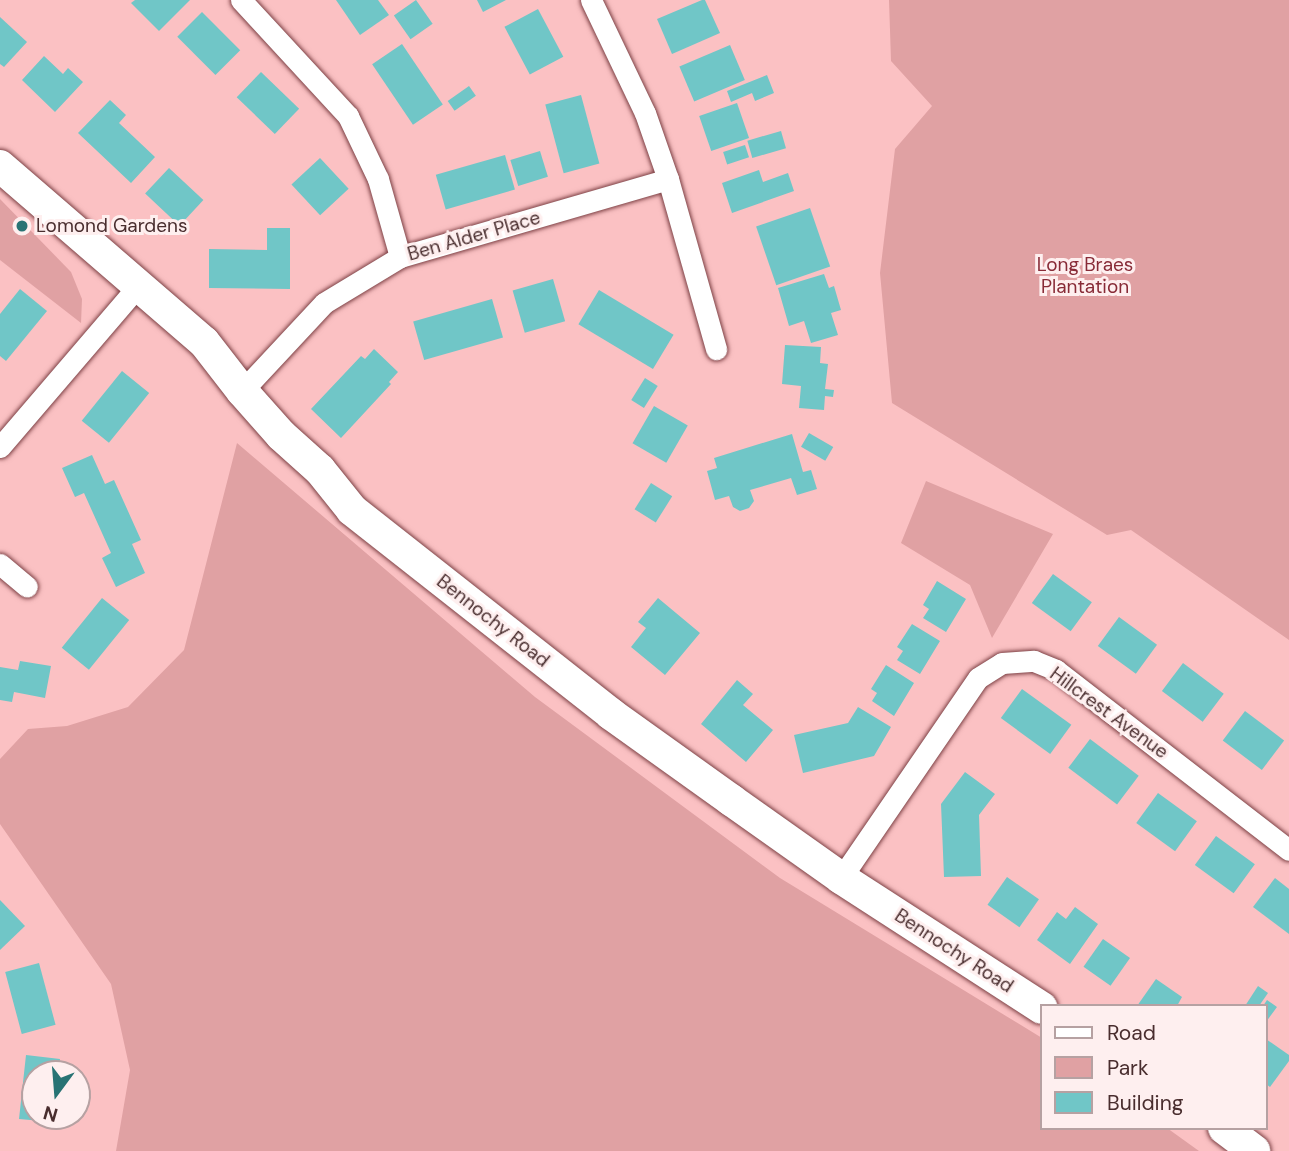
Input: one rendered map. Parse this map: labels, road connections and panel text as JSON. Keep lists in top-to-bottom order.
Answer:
{
  "streets": {
    "street": ["Ben Alder Place", "Bennochy Road", "Hillcrest Avenue"]
  },
  "crossings": [
    ["Ben Alder Place", "Bennochy Road"],
    ["Bennochy Road", "Hillcrest Avenue"]
  ],
  "parks": ["Long Braes Plantation"],
  "places": ["Lomond Gardens"],
  "legend": ["Road", "Park", "Building"],
  "north": "bottom"
}
